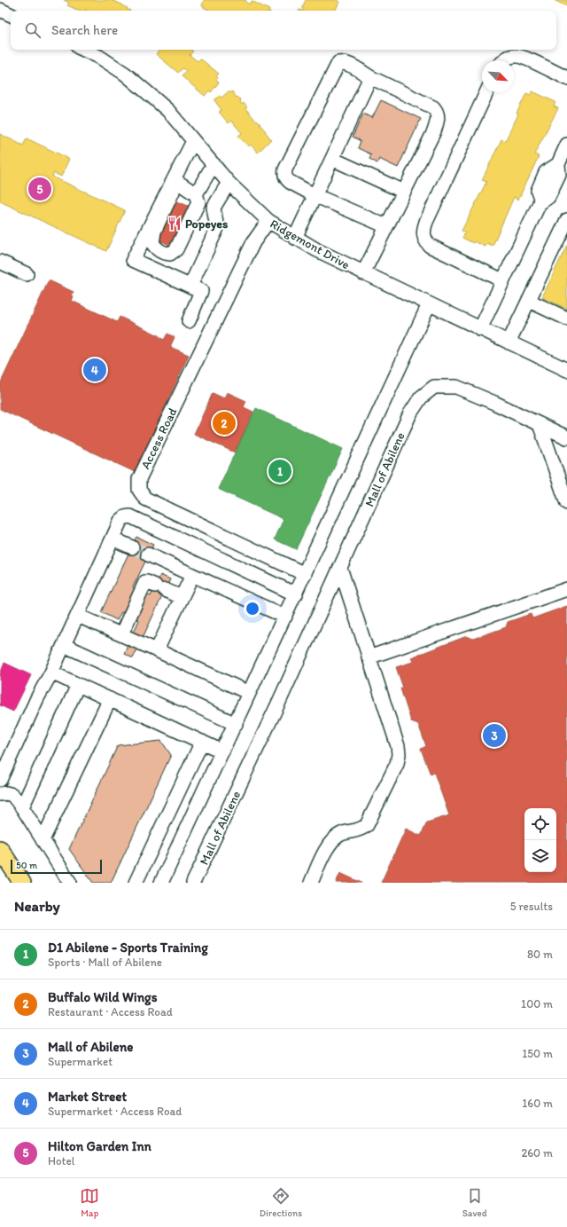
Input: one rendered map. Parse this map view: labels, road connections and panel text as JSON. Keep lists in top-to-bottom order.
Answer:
{
  "streets": {
    "street": ["Ridgemont Drive", "Access Road", "Mall of Abilene"]
  },
  "crossings": [
    ["Ridgemont Drive", "Access Road"]
  ],
  "places": {
    "restaurant": ["Popeyes"]
  },
  "scale_bar": "50 m",
  "north": "bottom right",
  "page": {
    "search": "Search here",
    "pins": [
      "5",
      "4",
      "2",
      "1",
      "3"
    ],
    "scale": "50 m",
    "heading": ["Nearby", "5 results"],
    "list": [
      {
        "mark": "1",
        "name": "D1 Abilene - Sports Training",
        "note": "Sports · Mall of Abilene",
        "value": "80 m"
      },
      {
        "mark": "2",
        "name": "Buffalo Wild Wings",
        "note": "Restaurant · Access Road",
        "value": "100 m"
      },
      {
        "mark": "3",
        "name": "Mall of Abilene",
        "note": "Supermarket",
        "value": "150 m"
      },
      {
        "mark": "4",
        "name": "Market Street",
        "note": "Supermarket · Access Road",
        "value": "160 m"
      },
      {
        "mark": "5",
        "name": "Hilton Garden Inn",
        "note": "Hotel",
        "value": "260 m"
      }
    ],
    "nav": ["Map", "Directions", "Saved"]
  }
}
